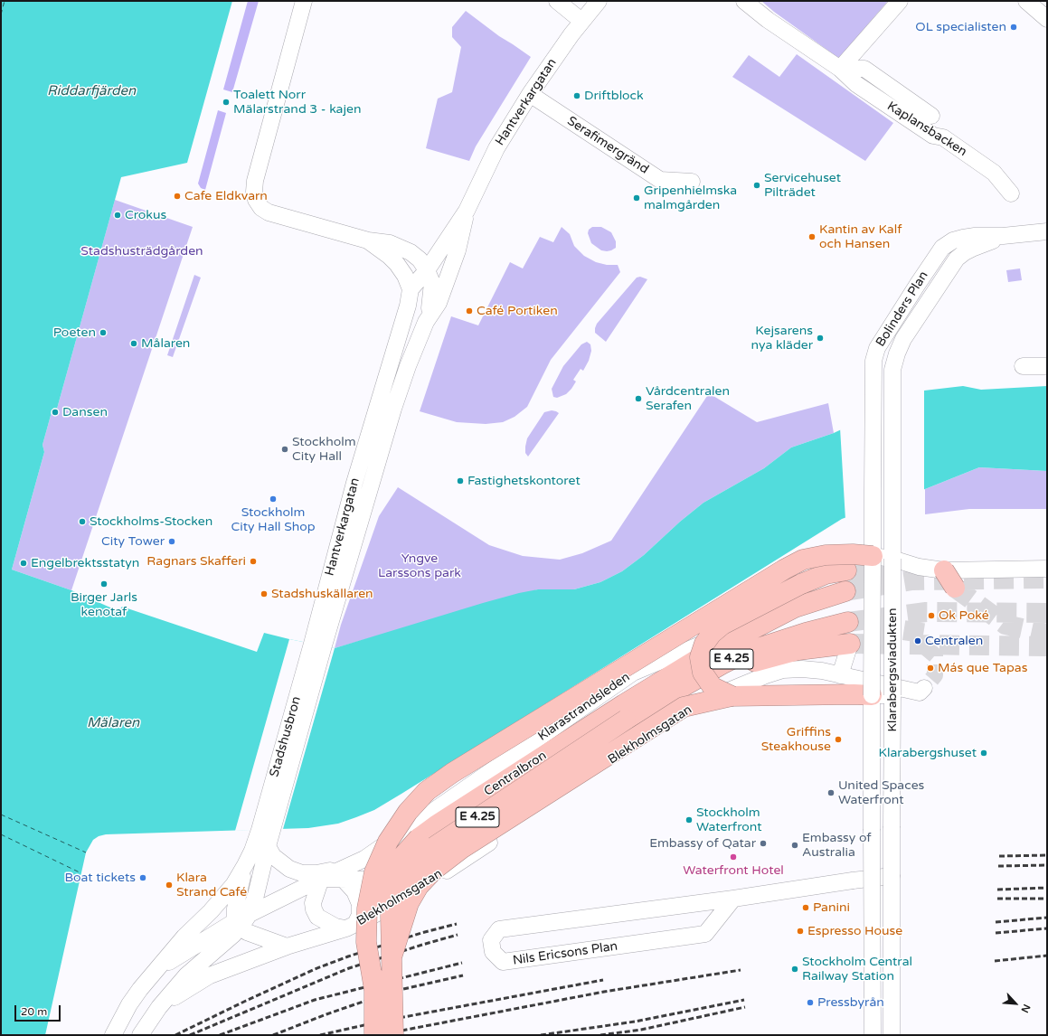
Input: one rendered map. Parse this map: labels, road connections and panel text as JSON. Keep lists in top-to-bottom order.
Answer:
{
  "streets": {
    "highway": ["E 4.25", "Klarastrandsleden", "Centralbron"],
    "street": [
      "Hantverkargatan",
      "Kaplansbacken",
      "Serafimergränd",
      "Bolinders Plan",
      "Klarabergsviadukten",
      "Blekholmsgatan",
      "Stadshusbron",
      "Nils Ericsons Plan"
    ]
  },
  "crossings": [
    ["Hantverkargatan", "Serafimergränd"],
    ["Hantverkargatan", "Stadshusbron"],
    ["Bolinders Plan", "Klarabergsviadukten"],
    ["E 4.25", "Centralbron"],
    ["Klarabergsviadukten", "Nils Ericsons Plan"],
    ["Klarastrandsleden", "Blekholmsgatan"],
    ["Klarastrandsleden", "Stadshusbron"],
    ["Klarastrandsleden", "Centralbron"]
  ],
  "water": ["Riddarfjärden", "Mälaren"],
  "parks": ["Stadshusträdgården", "Yngve Larssons park"],
  "places": [
    "OL specialisten",
    "Driftblock",
    "Toalett Norr Mälarstrand 3 - kajen",
    "Servicehuset Pilträdet",
    "Cafe Eldkvarn",
    "Gripenhielmska malmgården",
    "Crokus",
    "Kantin av Kalf och Hansen",
    "Café Portiken",
    "Poeten",
    "Kejsarens nya kläder",
    "Målaren",
    "Vårdcentralen Serafen",
    "Dansen",
    "Stockholm City Hall",
    "Fastighetskontoret",
    "Stockholm City Hall Shop",
    "Stockholms-Stocken",
    "City Tower",
    "Ragnars Skafferi",
    "Engelbrektsstatyn",
    "Birger Jarls kenotaf",
    "Stadshuskällaren",
    "Ok Poké",
    "Centralen",
    "Más que Tapas",
    "Griffins Steakhouse",
    "Klarabergshuset",
    "United Spaces Waterfront",
    "Stockholm Waterfront",
    "Embassy of Qatar",
    "Embassy of Australia",
    "Waterfront Hotel",
    "Boat tickets",
    "Klara Strand Café",
    "Panini",
    "Espresso House",
    "Stockholm Central Railway Station",
    "Pressbyrån"
  ],
  "scale_bar": "20 m",
  "north": "bottom right"
}
